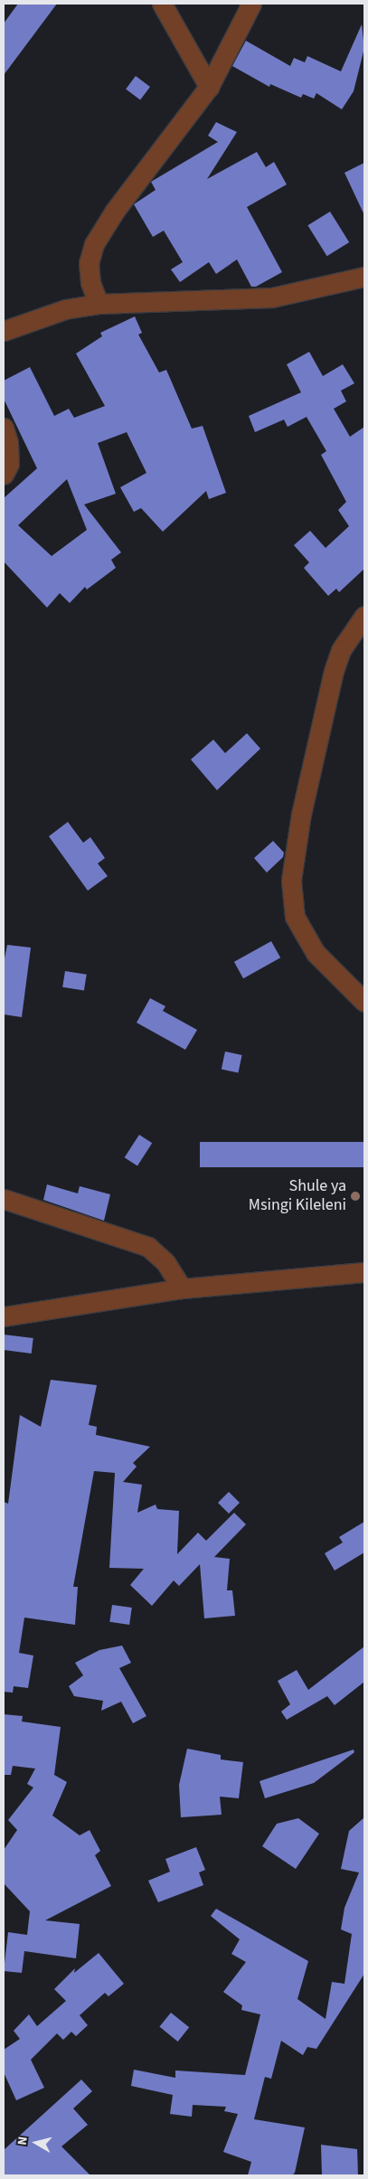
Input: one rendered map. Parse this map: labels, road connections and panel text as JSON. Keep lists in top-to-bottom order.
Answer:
{
  "places": ["Shule ya Msingi Kileleni"],
  "north": "left"
}
